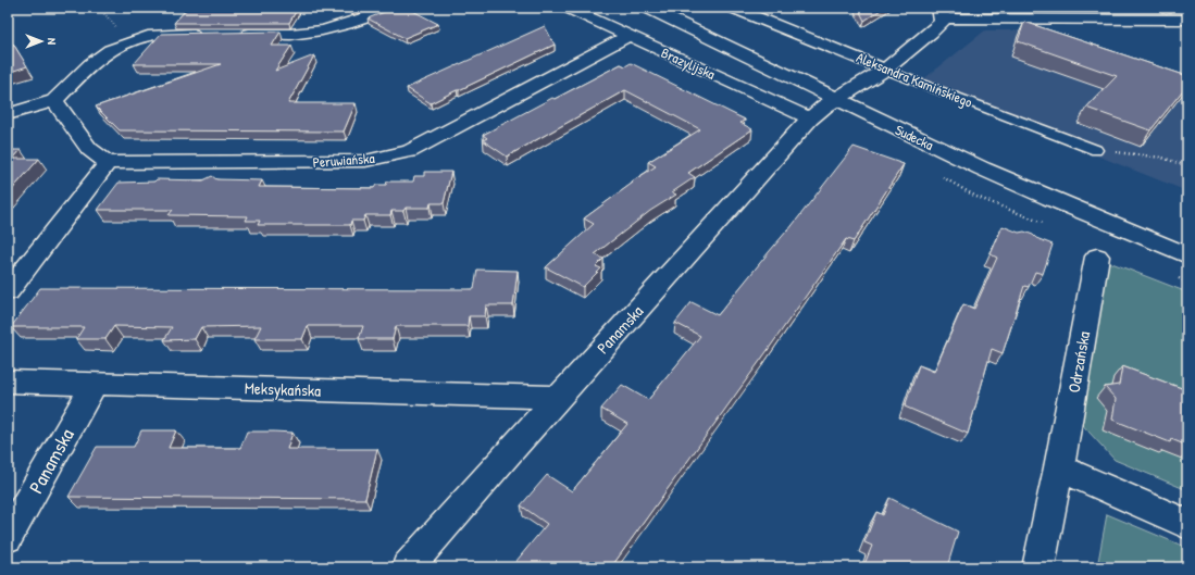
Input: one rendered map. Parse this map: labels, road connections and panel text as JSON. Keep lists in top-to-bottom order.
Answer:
{
  "streets": {
    "street": [
      "Brazylijska",
      "Aleksandra Kamińskiego",
      "Sudecka",
      "Peruwiańska",
      "Panamska",
      "Odrzańska",
      "Meksykańska"
    ]
  },
  "crossings": [
    ["Brazylijska", "Peruwiańska"],
    ["Brazylijska", "Panamska"],
    ["Aleksandra Kamińskiego", "Panamska"],
    ["Sudecka", "Panamska"],
    ["Panamska", "Meksykańska"]
  ],
  "north": "right"
}
